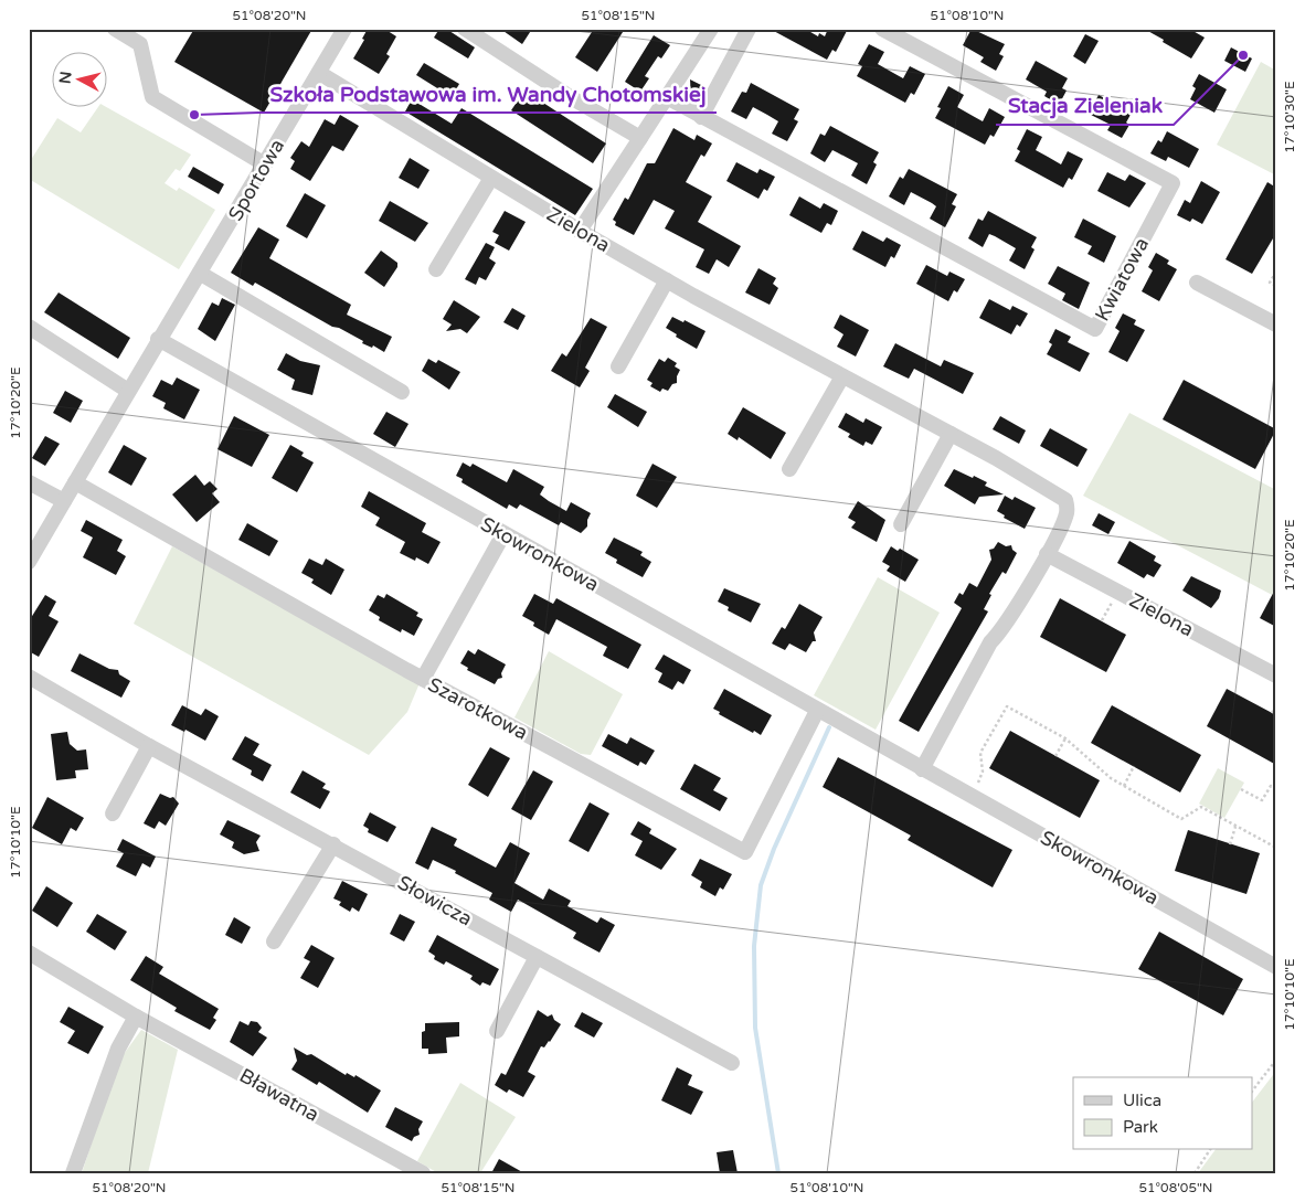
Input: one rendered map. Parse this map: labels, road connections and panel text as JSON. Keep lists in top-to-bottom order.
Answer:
{
  "streets": {
    "street": [
      "Sportowa",
      "Zielona",
      "Kwiatowa",
      "Skowronkowa",
      "Szarotkowa",
      "Słowicza",
      "Bławatna"
    ]
  },
  "crossings": [
    ["Sportowa", "Zielona"],
    ["Sportowa", "Skowronkowa"],
    ["Sportowa", "Szarotkowa"],
    ["Zielona", "Skowronkowa"],
    ["Skowronkowa", "Szarotkowa"]
  ],
  "places": ["Stacja Zieleniak", "Szkoła Podstawowa im. Wandy Chotomskiej"],
  "legend": ["Ulica", "Park"],
  "north": "left",
  "coordinates": [
    "51°08'20\"N",
    "51°08'15\"N",
    "51°08'10\"N",
    "17°10'30\"E",
    "17°10'20\"E",
    "17°10'10\"E",
    "51°08'05\"N"
  ]
}
